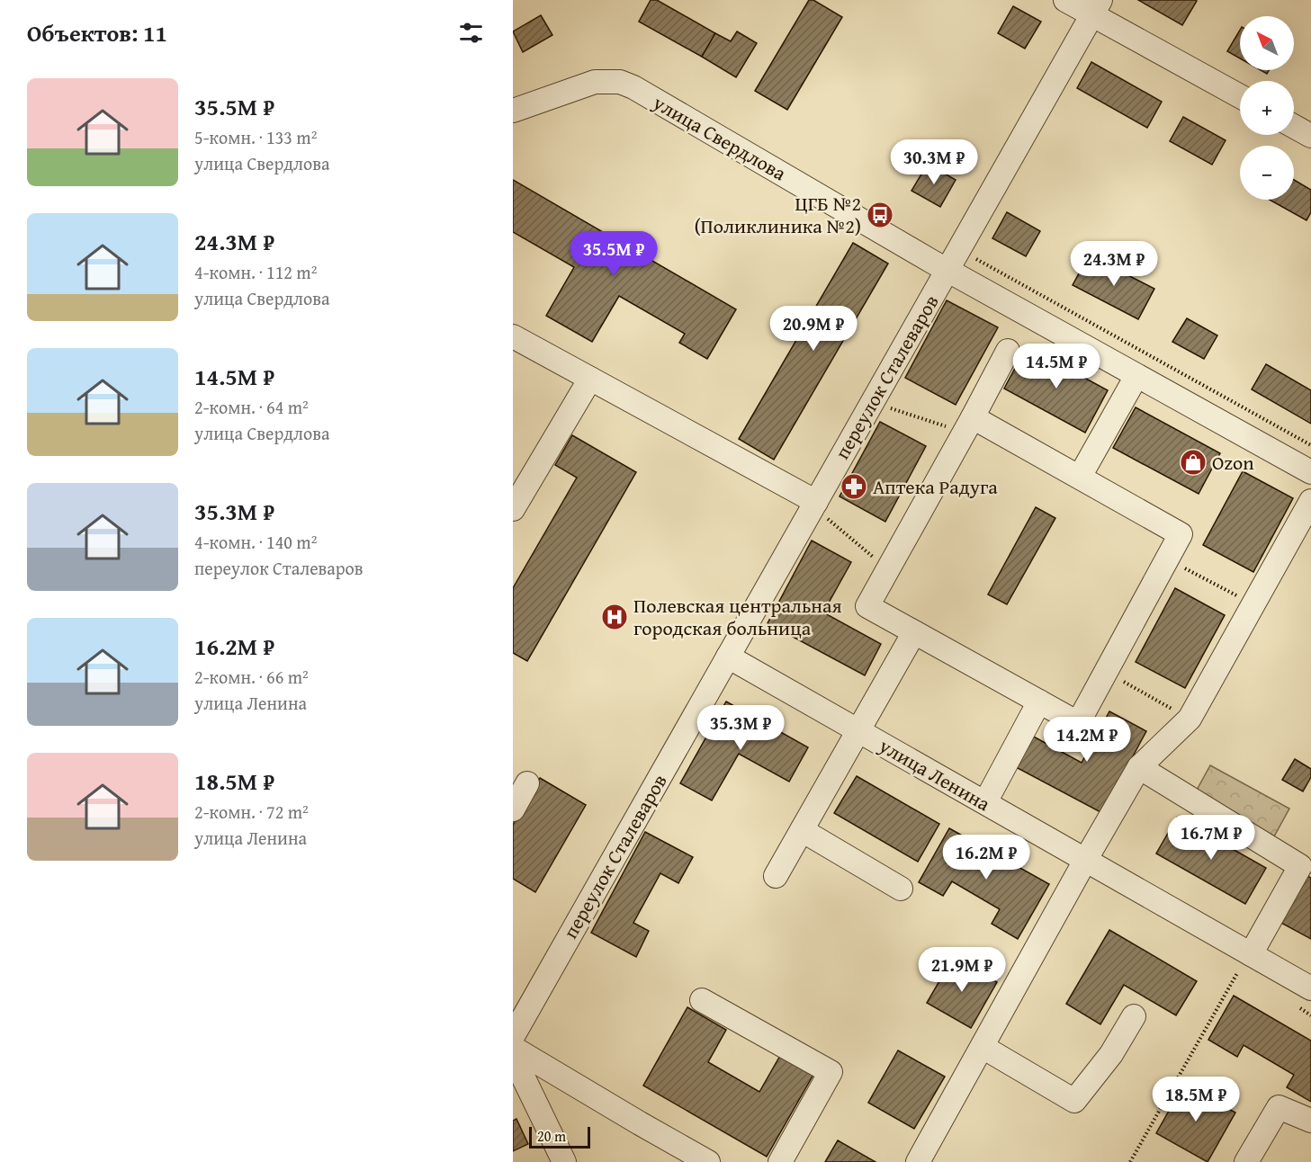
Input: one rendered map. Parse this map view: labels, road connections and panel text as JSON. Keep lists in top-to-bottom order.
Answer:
{
  "streets": {
    "street": ["улица Свердлова", "переулок Сталеваров", "улица Ленина"]
  },
  "crossings": [
    ["улица Свердлова", "переулок Сталеваров"],
    ["переулок Сталеваров", "улица Ленина"]
  ],
  "places": {
    "bus stop": ["ЦГБ №2 (Поликлиника №2)"],
    "shop": ["Ozon"],
    "pharmacy": ["Аптека Радуга"],
    "hospital": ["Полевская центральная городская больница"]
  },
  "scale_bar": "20 m",
  "north": "top left",
  "page": {
    "heading": "Объектов: 11",
    "map_buttons": ["+", "−"],
    "list": [
      {
        "name": "35.5M ₽",
        "note": "5-комн. · 133 m² · улица Свердлова"
      },
      {
        "name": "24.3M ₽",
        "note": "4-комн. · 112 m² · улица Свердлова"
      },
      {
        "name": "14.5M ₽",
        "note": "2-комн. · 64 m² · улица Свердлова"
      },
      {
        "name": "35.3M ₽",
        "note": "4-комн. · 140 m² · переулок Сталеваров"
      },
      {
        "name": "16.2M ₽",
        "note": "2-комн. · 66 m² · улица Ленина"
      },
      {
        "name": "18.5M ₽",
        "note": "2-комн. · 72 m² · улица Ленина"
      }
    ],
    "price": [
      "30.3M ₽",
      "35.5M ₽",
      "24.3M ₽",
      "20.9M ₽",
      "14.5M ₽",
      "35.3M ₽",
      "14.2M ₽",
      "16.7M ₽",
      "16.2M ₽",
      "21.9M ₽",
      "18.5M ₽"
    ],
    "scale": "20 m"
  }
}
